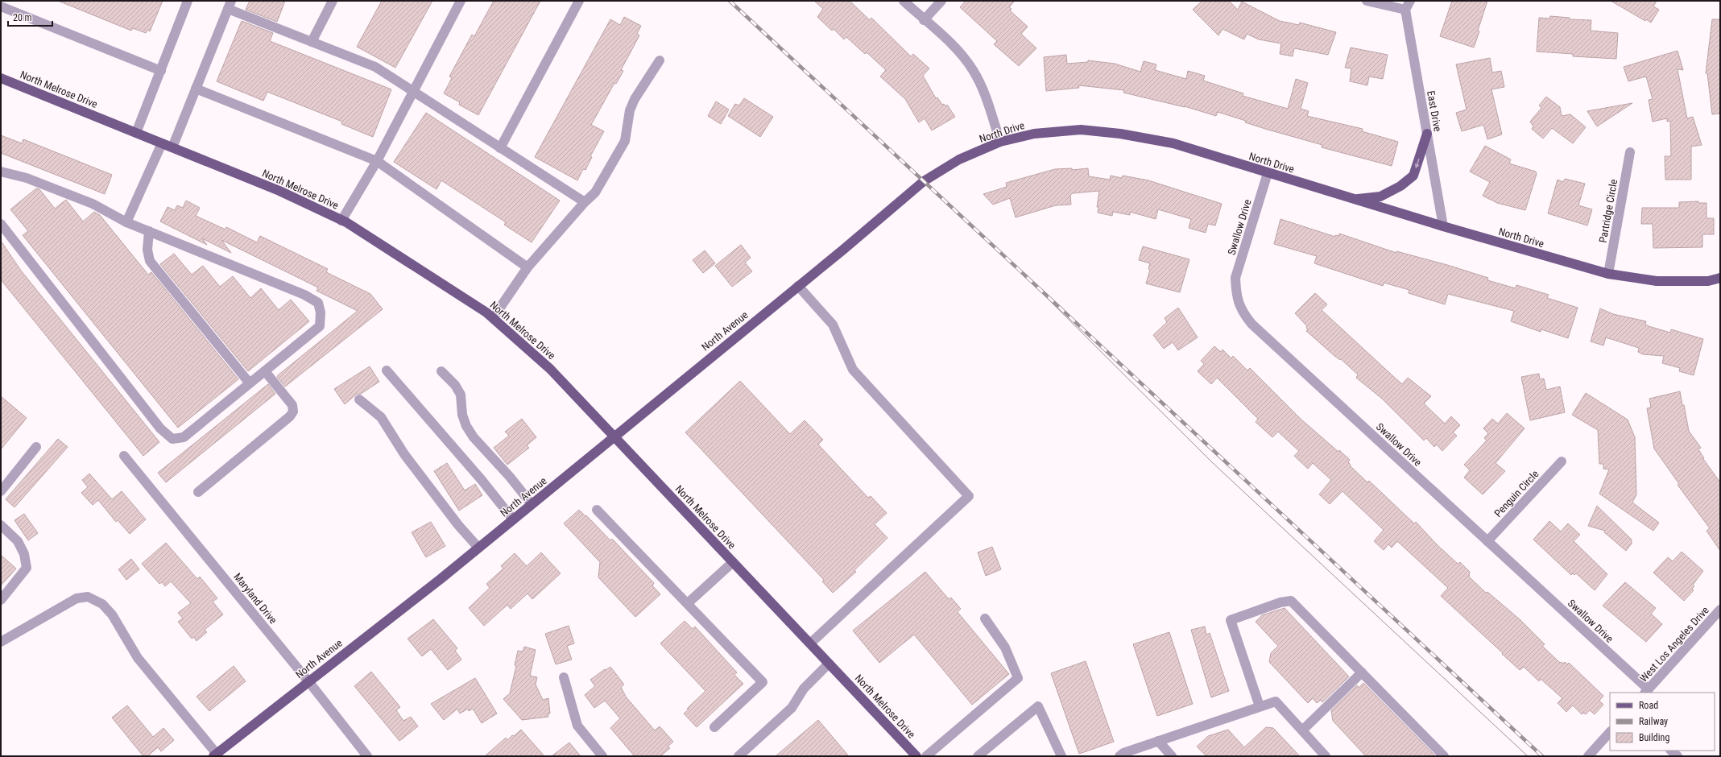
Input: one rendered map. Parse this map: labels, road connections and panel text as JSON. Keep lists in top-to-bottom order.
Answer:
{
  "streets": {
    "main road": ["North Melrose Drive", "North Drive", "North Avenue"],
    "street": [
      "East Drive",
      "Partridge Circle",
      "Swallow Drive",
      "Penguin Circle",
      "Maryland Drive",
      "West Los Angeles Drive"
    ]
  },
  "crossings": [
    ["North Melrose Drive", "North Avenue"],
    ["East Drive", "North Drive"],
    ["North Drive", "Partridge Circle"],
    ["North Drive", "Swallow Drive"],
    ["North Drive", "North Avenue"],
    ["Swallow Drive", "Penguin Circle"],
    ["Swallow Drive", "West Los Angeles Drive"],
    ["North Avenue", "Maryland Drive"]
  ],
  "legend": ["Road", "Railway", "Building"],
  "scale_bar": "20 m"
}
